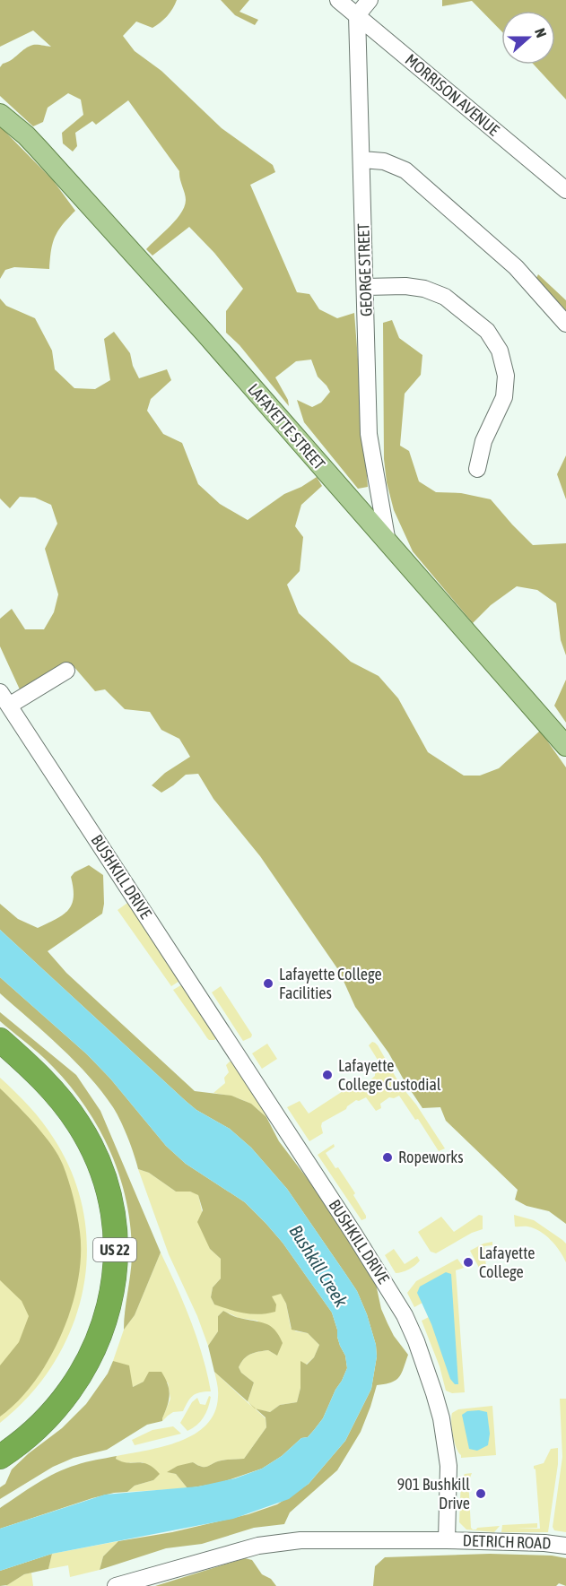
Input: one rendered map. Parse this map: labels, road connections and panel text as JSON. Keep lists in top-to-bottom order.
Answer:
{
  "streets": {
    "highway": ["US 22"],
    "main road": ["LAFAYETTE STREET"],
    "street": [
      "MORRISON AVENUE",
      "GEORGE STREET",
      "BUSHKILL DRIVE",
      "DETRICH ROAD"
    ]
  },
  "crossings": [
    ["MORRISON AVENUE", "GEORGE STREET"],
    ["GEORGE STREET", "LAFAYETTE STREET"],
    ["BUSHKILL DRIVE", "DETRICH ROAD"]
  ],
  "water": ["Bushkill Creek"],
  "places": [
    "Lafayette College Facilities",
    "Lafayette College Custodial",
    "Ropeworks",
    "Lafayette College",
    "901 Bushkill Drive"
  ],
  "north": "right"
}
